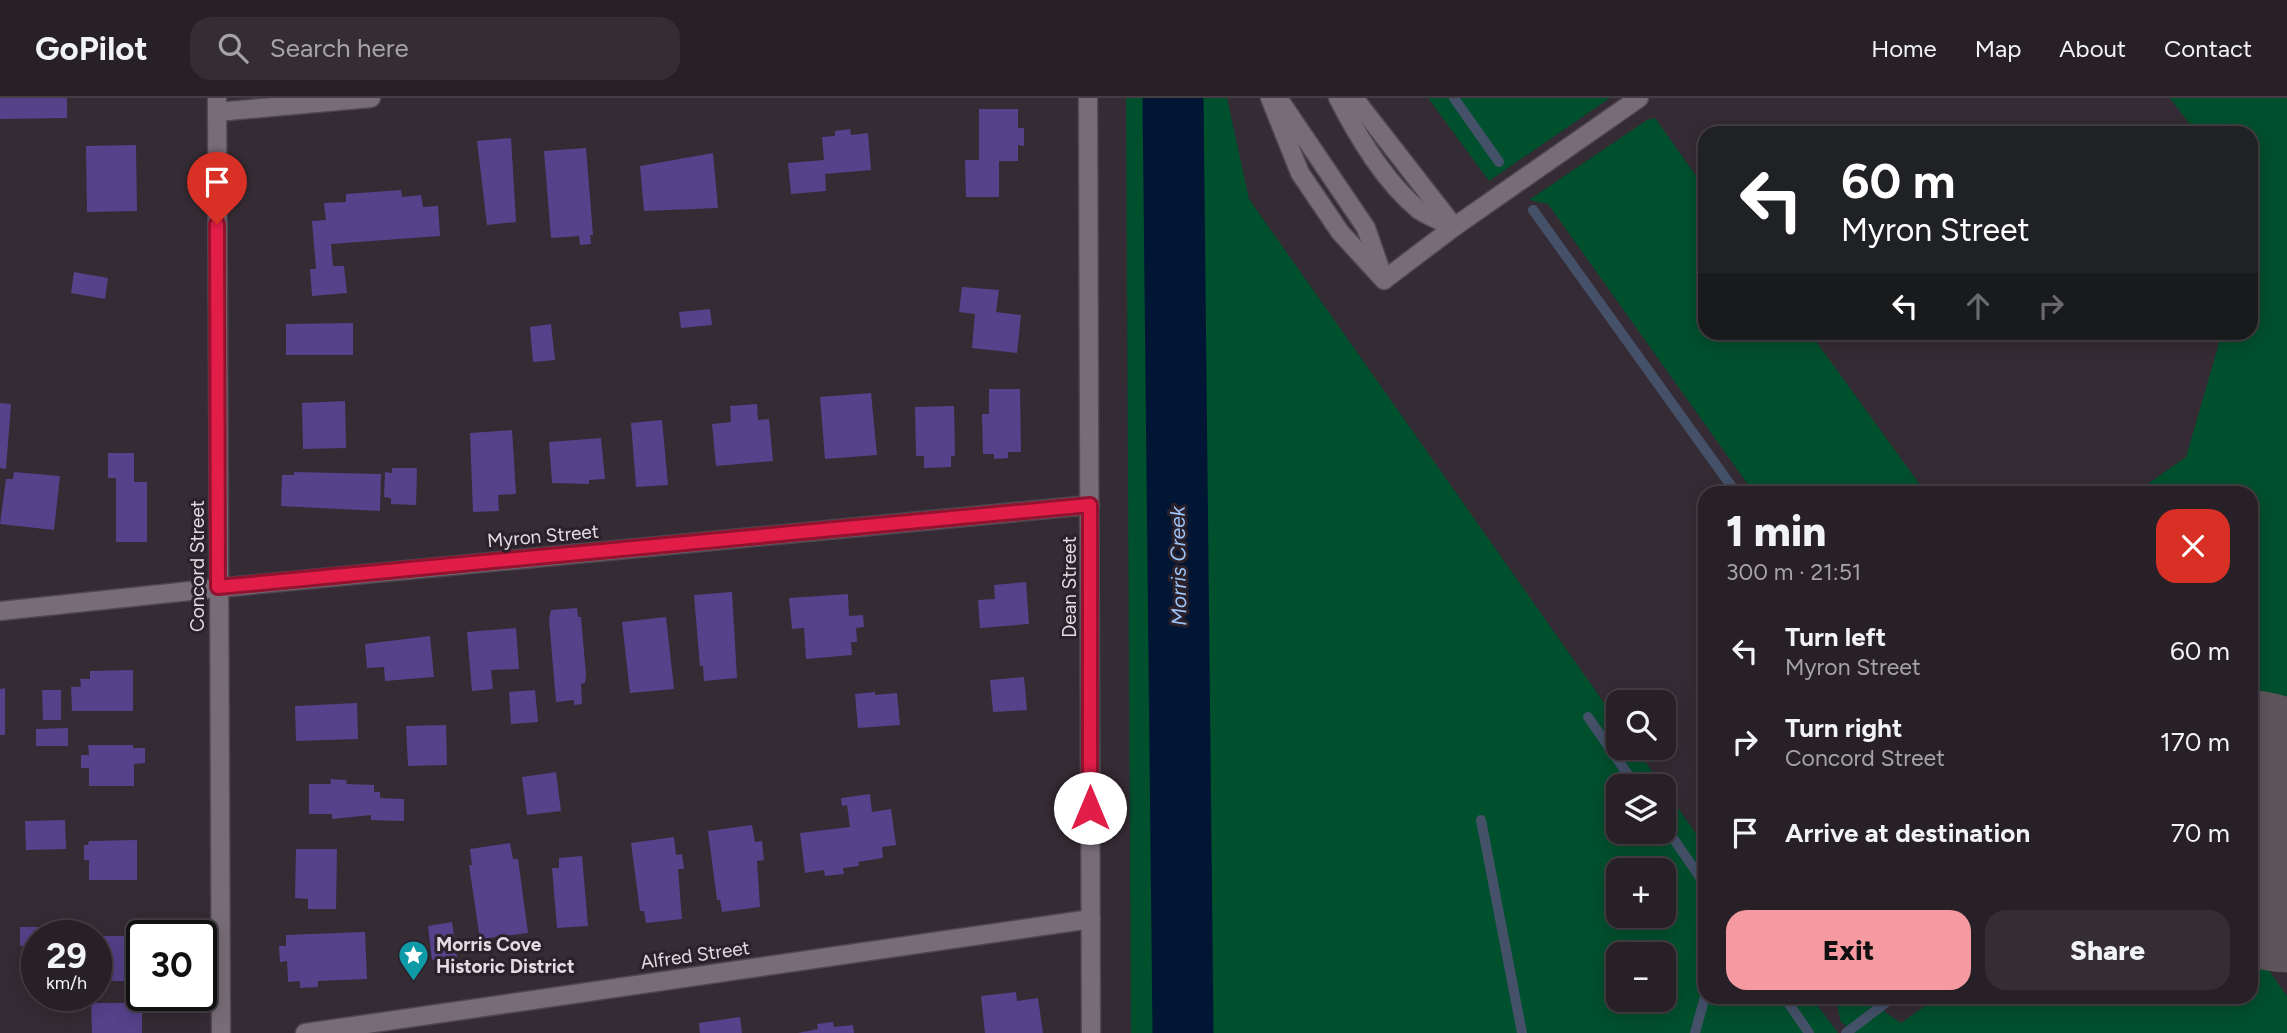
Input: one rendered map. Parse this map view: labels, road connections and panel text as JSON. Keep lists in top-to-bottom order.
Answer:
{
  "streets": {
    "street": [
      "Myron Street",
      "Concord Street",
      "Dean Street",
      "Alfred Street"
    ]
  },
  "crossings": [
    ["Myron Street", "Concord Street"],
    ["Myron Street", "Dean Street"],
    ["Dean Street", "Alfred Street"]
  ],
  "water": ["Morris Creek"],
  "places": {
    "place": ["Morris Cove Historic District"]
  },
  "page": {
    "header": "GoPilot",
    "search": "Search here",
    "nav": [
      "Home",
      "Map",
      "About",
      "Contact"
    ],
    "turn": ["60 m", "Myron Street"],
    "heading": ["1 min", "300 m · 21:51"],
    "list": [
      {
        "name": "Turn left",
        "note": "Myron Street",
        "value": "60 m"
      },
      {
        "name": "Turn right",
        "note": "Concord Street",
        "value": "170 m"
      },
      {
        "name": "Arrive at destination",
        "value": "70 m"
      }
    ],
    "map_buttons": ["+", "−"],
    "buttons": ["Exit", "Share"],
    "speed": "29 km/h",
    "limit": "30"
  }
}
